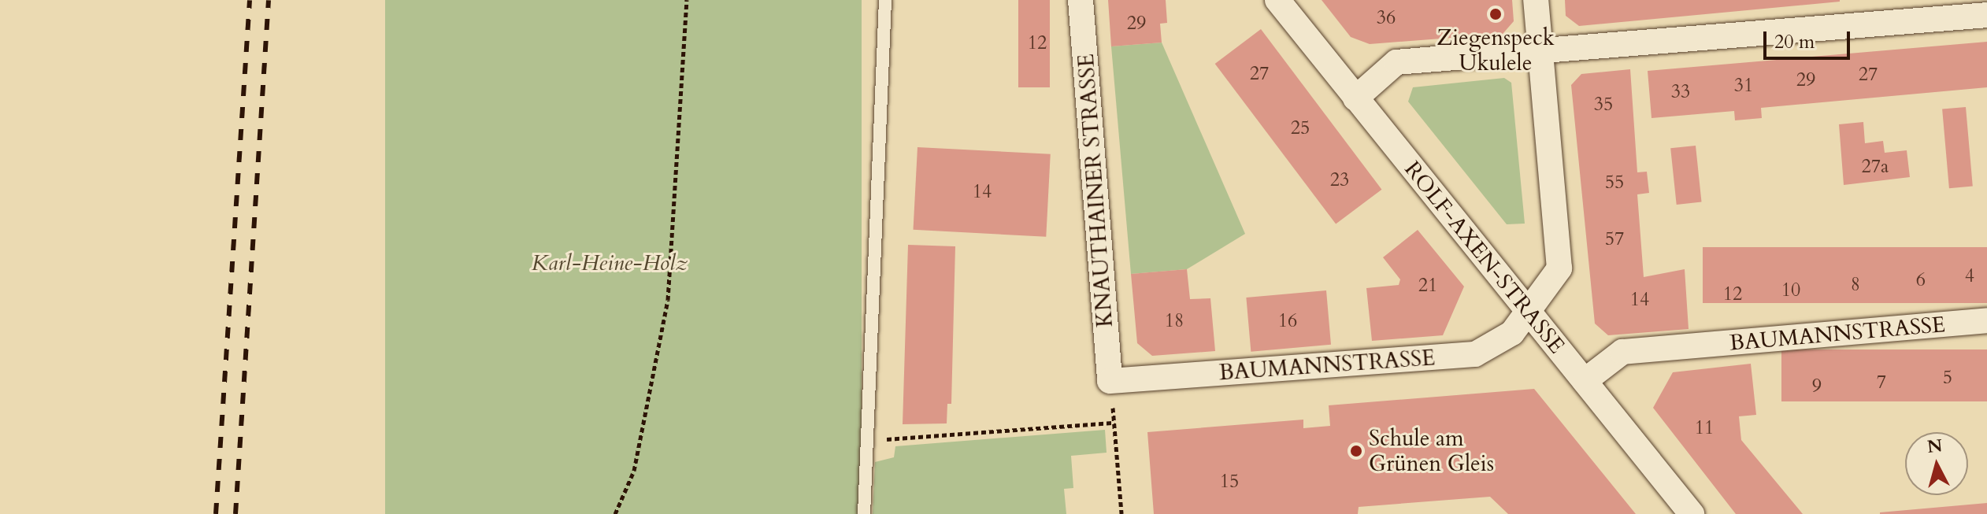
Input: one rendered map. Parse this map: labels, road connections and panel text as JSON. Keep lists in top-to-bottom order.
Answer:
{
  "streets": {
    "street": ["KNAUTHAINER STRASSE", "ROLF-AXEN-STRASSE", "BAUMANNSTRASSE"]
  },
  "crossings": [
    ["KNAUTHAINER STRASSE", "BAUMANNSTRASSE"],
    ["ROLF-AXEN-STRASSE", "BAUMANNSTRASSE"]
  ],
  "parks": ["Karl-Heine-Holz"],
  "places": ["Ziegenspeck Ukulele", "Schule am Grünen Gleis"],
  "house_numbers": [
    "36",
    "29",
    "12",
    "27",
    "27",
    "29",
    "31",
    "33",
    "35",
    "25",
    "27a",
    "23",
    "55",
    "14",
    "57",
    "4",
    "6",
    "8",
    "21",
    "10",
    "12",
    "14",
    "18",
    "16",
    "5",
    "7",
    "9",
    "11",
    "15"
  ],
  "scale_bar": "20 m",
  "north": "top"
}
